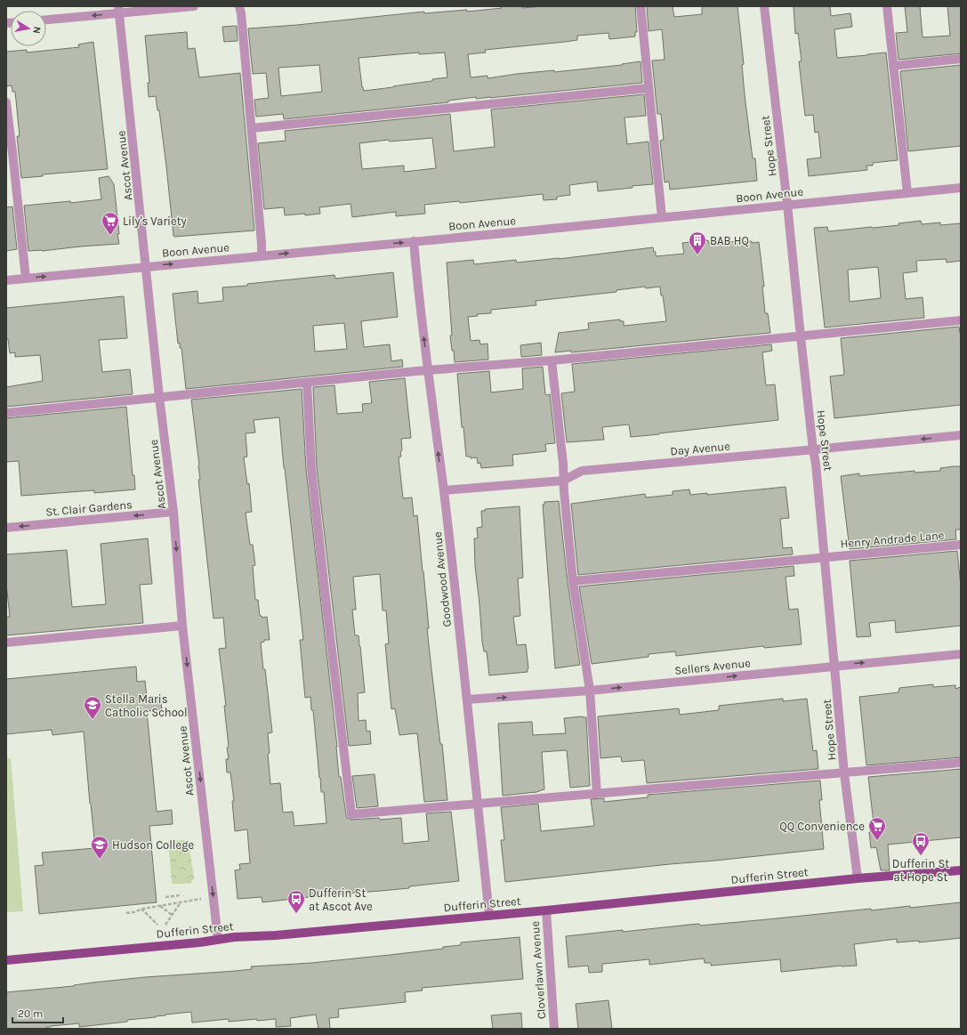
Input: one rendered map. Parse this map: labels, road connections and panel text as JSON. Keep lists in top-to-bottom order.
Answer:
{
  "streets": {
    "main road": ["Dufferin Street"],
    "street": [
      "Hope Street",
      "Ascot Avenue",
      "Boon Avenue",
      "Day Avenue",
      "St. Clair Gardens",
      "Henry Andrade Lane",
      "Goodwood Avenue",
      "Sellers Avenue",
      "Cloverlawn Avenue"
    ]
  },
  "crossings": [
    ["Hope Street", "Boon Avenue"],
    ["Hope Street", "Day Avenue"],
    ["Hope Street", "Henry Andrade Lane"],
    ["Hope Street", "Sellers Avenue"],
    ["Hope Street", "Dufferin Street"],
    ["Ascot Avenue", "Boon Avenue"],
    ["Ascot Avenue", "St. Clair Gardens"],
    ["Ascot Avenue", "Dufferin Street"],
    ["Boon Avenue", "Goodwood Avenue"],
    ["Day Avenue", "Goodwood Avenue"],
    ["Goodwood Avenue", "Sellers Avenue"],
    ["Goodwood Avenue", "Dufferin Street"],
    ["Dufferin Street", "Cloverlawn Avenue"]
  ],
  "one_way": [
    "Ascot Avenue",
    "Boon Avenue",
    "St. Clair Gardens",
    "Goodwood Avenue",
    "Sellers Avenue"
  ],
  "places": {
    "supermarket": ["Lily's Variety", "QQ Convenience"],
    "building": ["BAB HQ"],
    "school or university": ["Stella Maris Catholic School", "Hudson College"],
    "bus stop": ["Dufferin St at Hope St", "Dufferin St at Ascot Ave"]
  },
  "scale_bar": "20 m",
  "north": "right"
}
